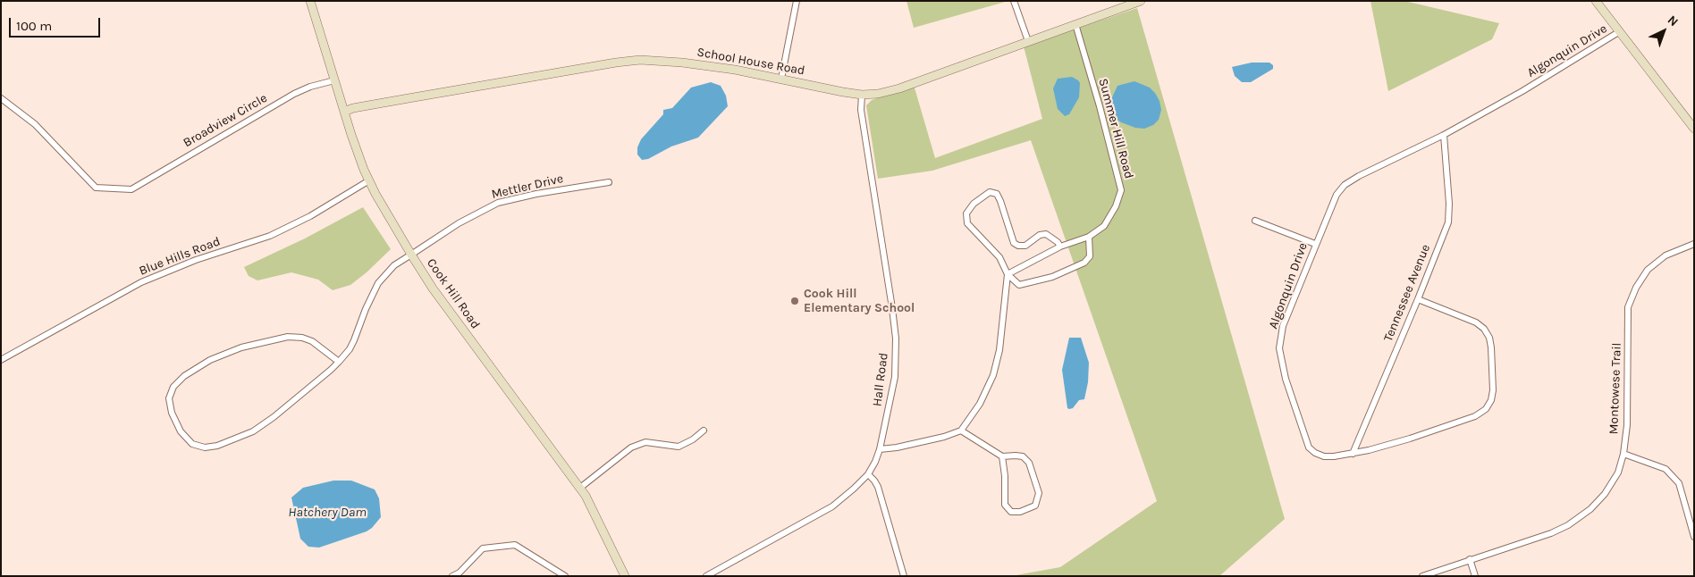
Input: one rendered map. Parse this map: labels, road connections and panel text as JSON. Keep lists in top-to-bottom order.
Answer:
{
  "streets": {
    "street": [
      "Algonquin Drive",
      "School House Road",
      "Broadview Circle",
      "Summer Hill Road",
      "Mettler Drive",
      "Blue Hills Road",
      "Tennessee Avenue",
      "Cook Hill Road",
      "Hall Road",
      "Montowese Trail"
    ]
  },
  "crossings": [
    ["Algonquin Drive", "Tennessee Avenue"],
    ["School House Road", "Summer Hill Road"],
    ["School House Road", "Cook Hill Road"],
    ["School House Road", "Hall Road"],
    ["Broadview Circle", "Cook Hill Road"],
    ["Mettler Drive", "Cook Hill Road"],
    ["Blue Hills Road", "Cook Hill Road"]
  ],
  "water": ["Hatchery Dam"],
  "places": ["Cook Hill Elementary School"],
  "scale_bar": "100 m",
  "north": "top right"
}
